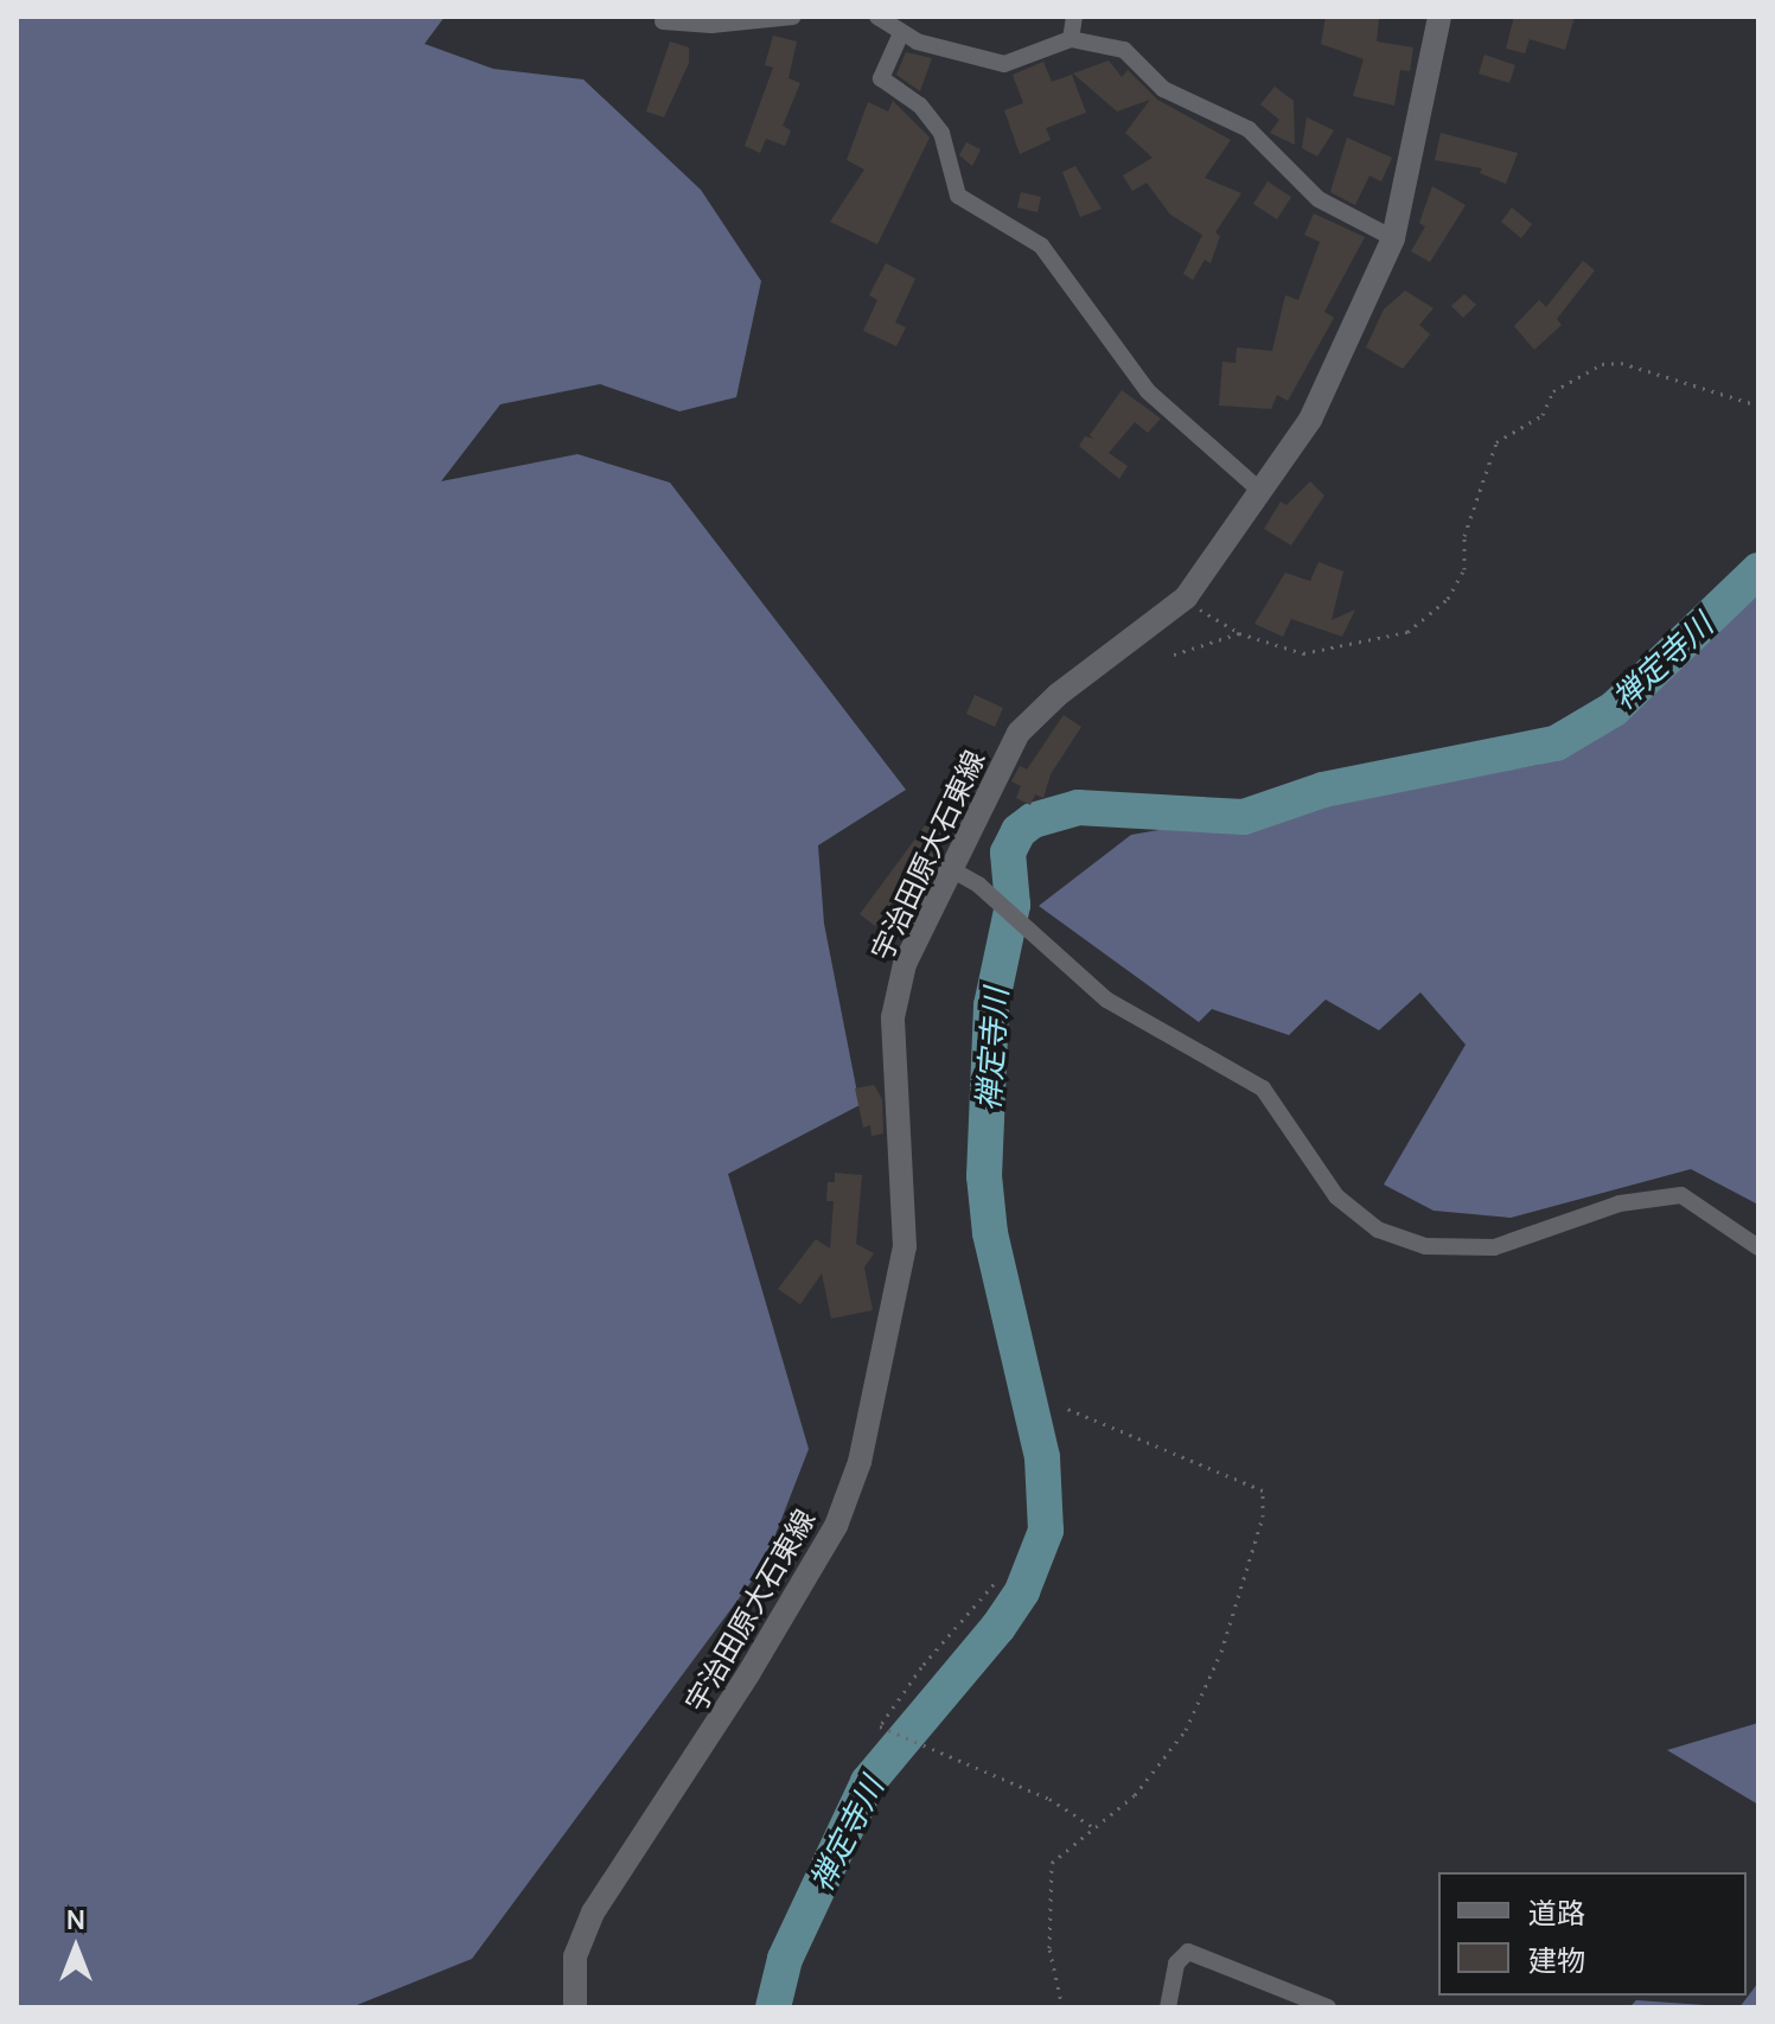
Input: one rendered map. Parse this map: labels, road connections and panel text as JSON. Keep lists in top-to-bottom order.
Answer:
{
  "streets": {
    "main road": ["宇治田原大石東線"]
  },
  "water": ["禅定寺川"],
  "legend": ["道路", "建物"],
  "north": "top"
}
